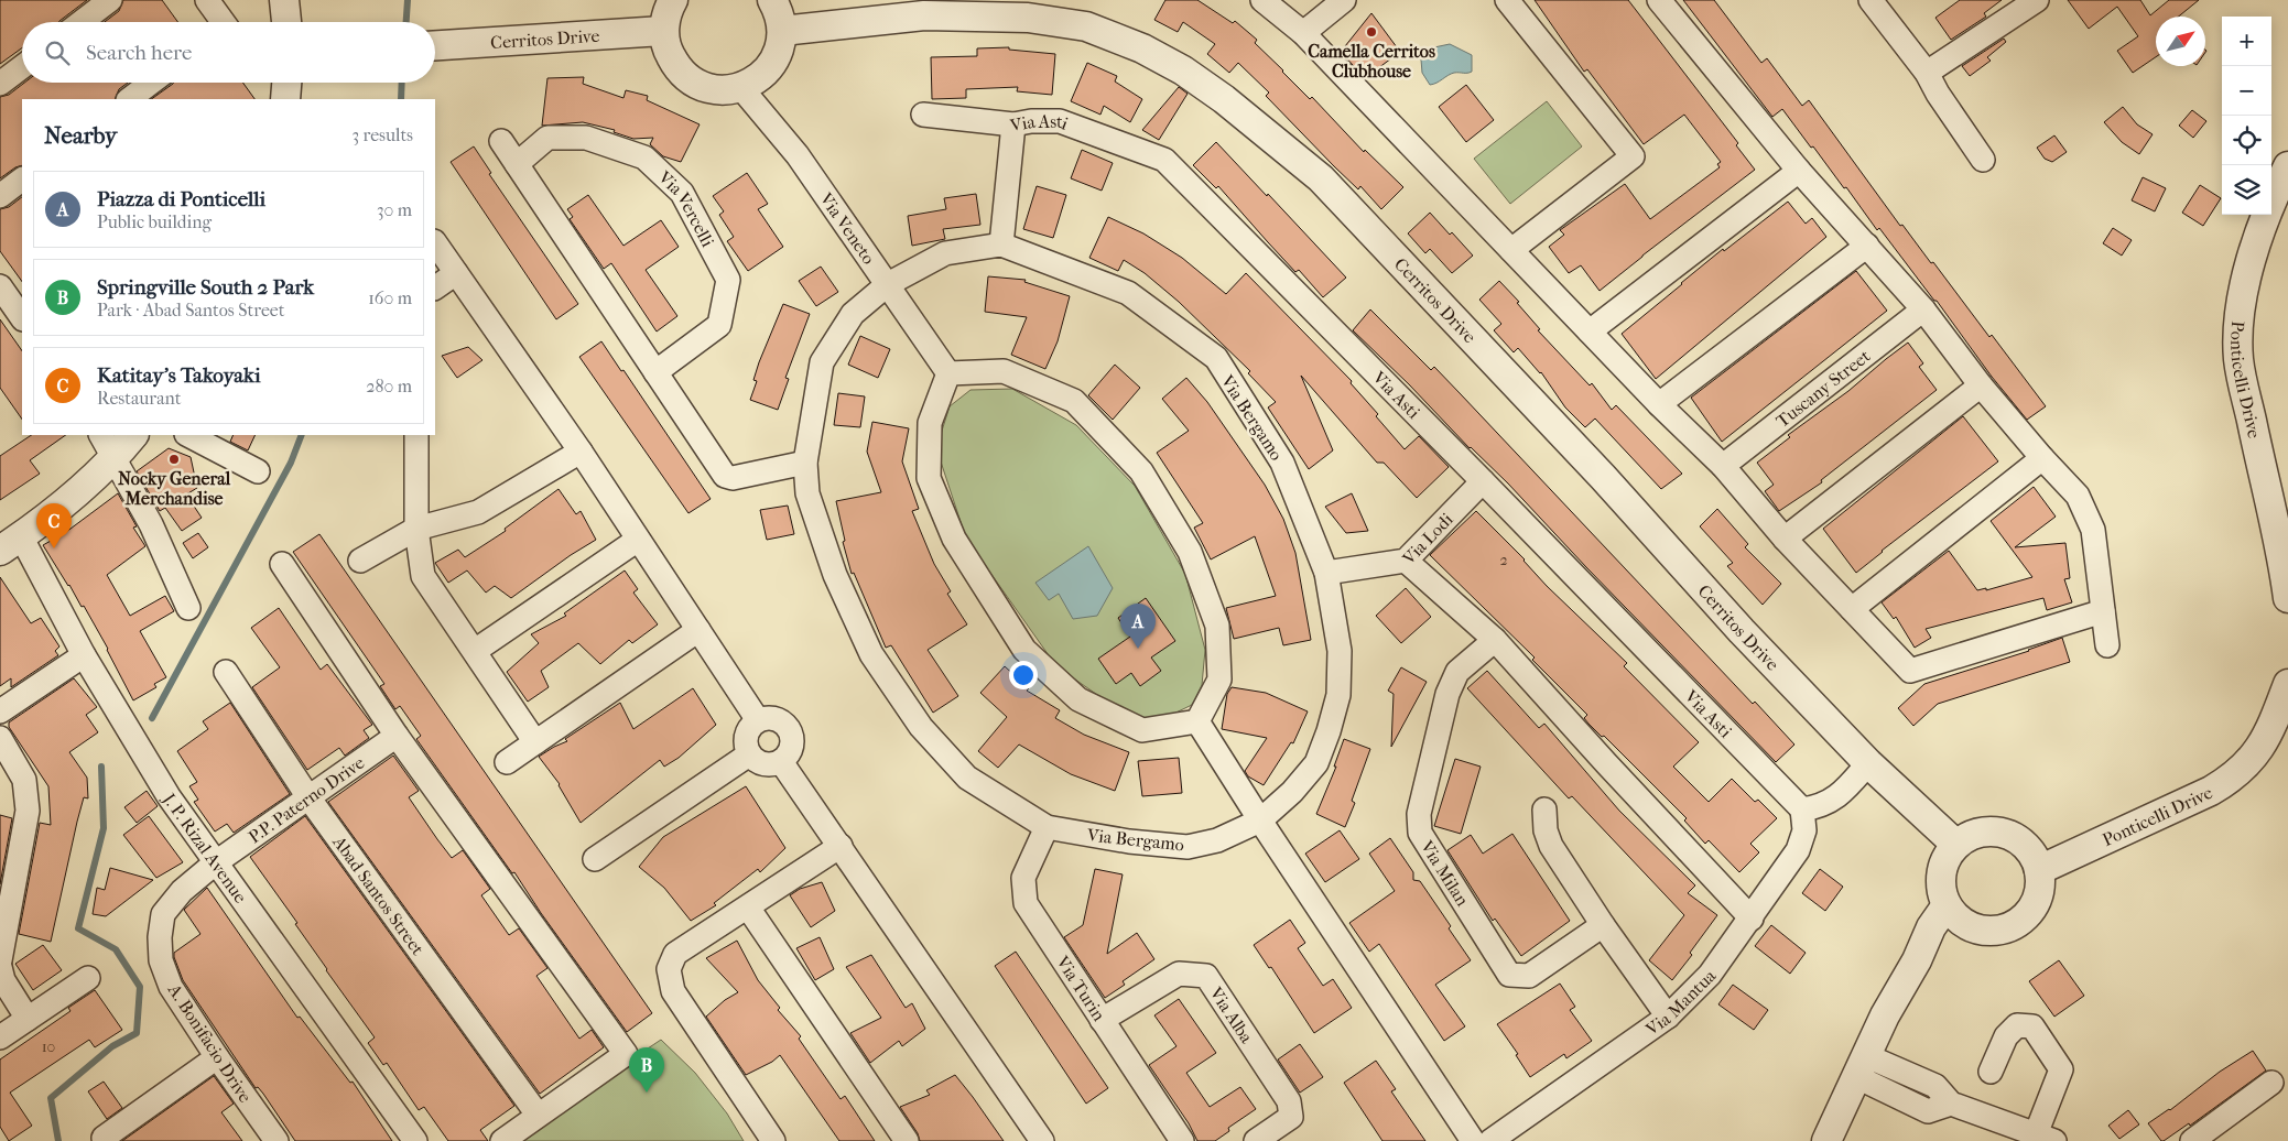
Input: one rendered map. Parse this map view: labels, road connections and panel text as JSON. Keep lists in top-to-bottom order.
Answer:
{
  "streets": {
    "street": [
      "Cerritos Drive",
      "Via Asti",
      "Via Vercelli",
      "Via Veneto",
      "Ponticelli Drive",
      "Tuscany Street",
      "Via Bergamo",
      "Via Lodi",
      "P.P. Paterno Drive",
      "J. P. Rizal Avenue",
      "Via Milan",
      "Abad Santos Street",
      "Via Turin",
      "Via Mantua",
      "Via Alba",
      "A. Bonifacio Drive"
    ]
  },
  "crossings": [
    ["Cerritos Drive", "Ponticelli Drive"],
    ["Via Asti", "Via Lodi"],
    ["Via Asti", "Via Mantua"],
    ["Via Veneto", "Via Bergamo"],
    ["Via Bergamo", "Via Lodi"],
    ["Via Bergamo", "Via Turin"],
    ["P.P. Paterno Drive", "J. P. Rizal Avenue"],
    ["P.P. Paterno Drive", "Abad Santos Street"],
    ["P.P. Paterno Drive", "A. Bonifacio Drive"],
    ["J. P. Rizal Avenue", "A. Bonifacio Drive"],
    ["Via Turin", "Via Alba"]
  ],
  "places": ["Camella Cerritos Clubhouse", "Nocky General Merchandise"],
  "house_numbers": ["2", "10"],
  "north": "top right",
  "page": {
    "map_buttons": ["+", "−"],
    "search": "Search here",
    "heading": ["Nearby", "3 results"],
    "list": [
      {
        "mark": "A",
        "name": "Piazza di Ponticelli",
        "note": "Public building",
        "value": "30 m"
      },
      {
        "mark": "B",
        "name": "Springville South 2 Park",
        "note": "Park · Abad Santos Street",
        "value": "160 m"
      },
      {
        "mark": "C",
        "name": "Katitay's Takoyaki",
        "note": "Restaurant",
        "value": "280 m"
      }
    ],
    "pins": ["C", "A", "B"]
  }
}
